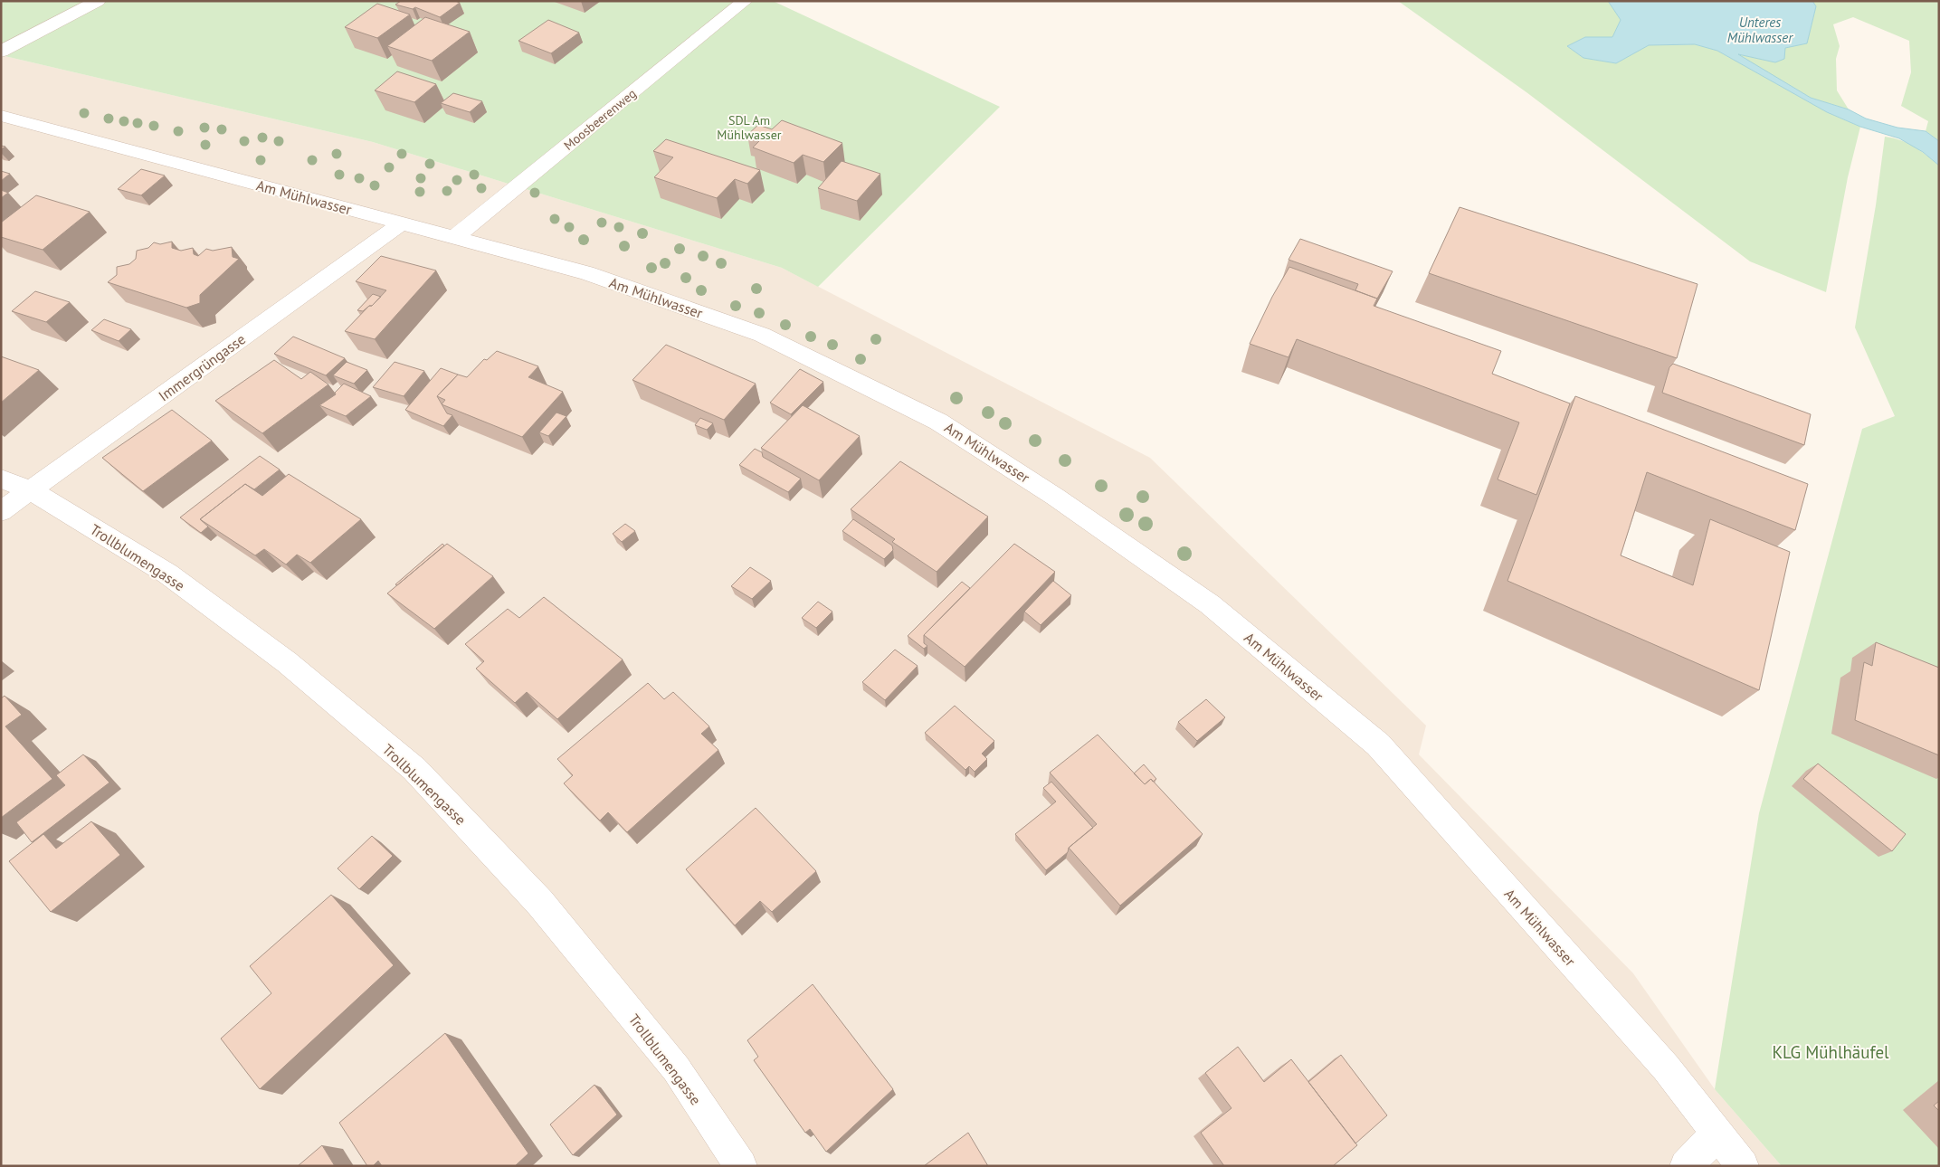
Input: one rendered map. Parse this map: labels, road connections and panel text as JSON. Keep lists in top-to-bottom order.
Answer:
{
  "streets": {
    "street": [
      "Moosbeerenweg",
      "Am Mühlwasser",
      "Immergrüngasse",
      "Trollblumengasse"
    ]
  },
  "crossings": [
    ["Moosbeerenweg", "Am Mühlwasser"],
    ["Am Mühlwasser", "Immergrüngasse"],
    ["Immergrüngasse", "Trollblumengasse"]
  ],
  "water": ["Unteres Mühlwasser"],
  "parks": ["SDL Am Mühlwasser", "KLG Mühlhäufel"]
}
